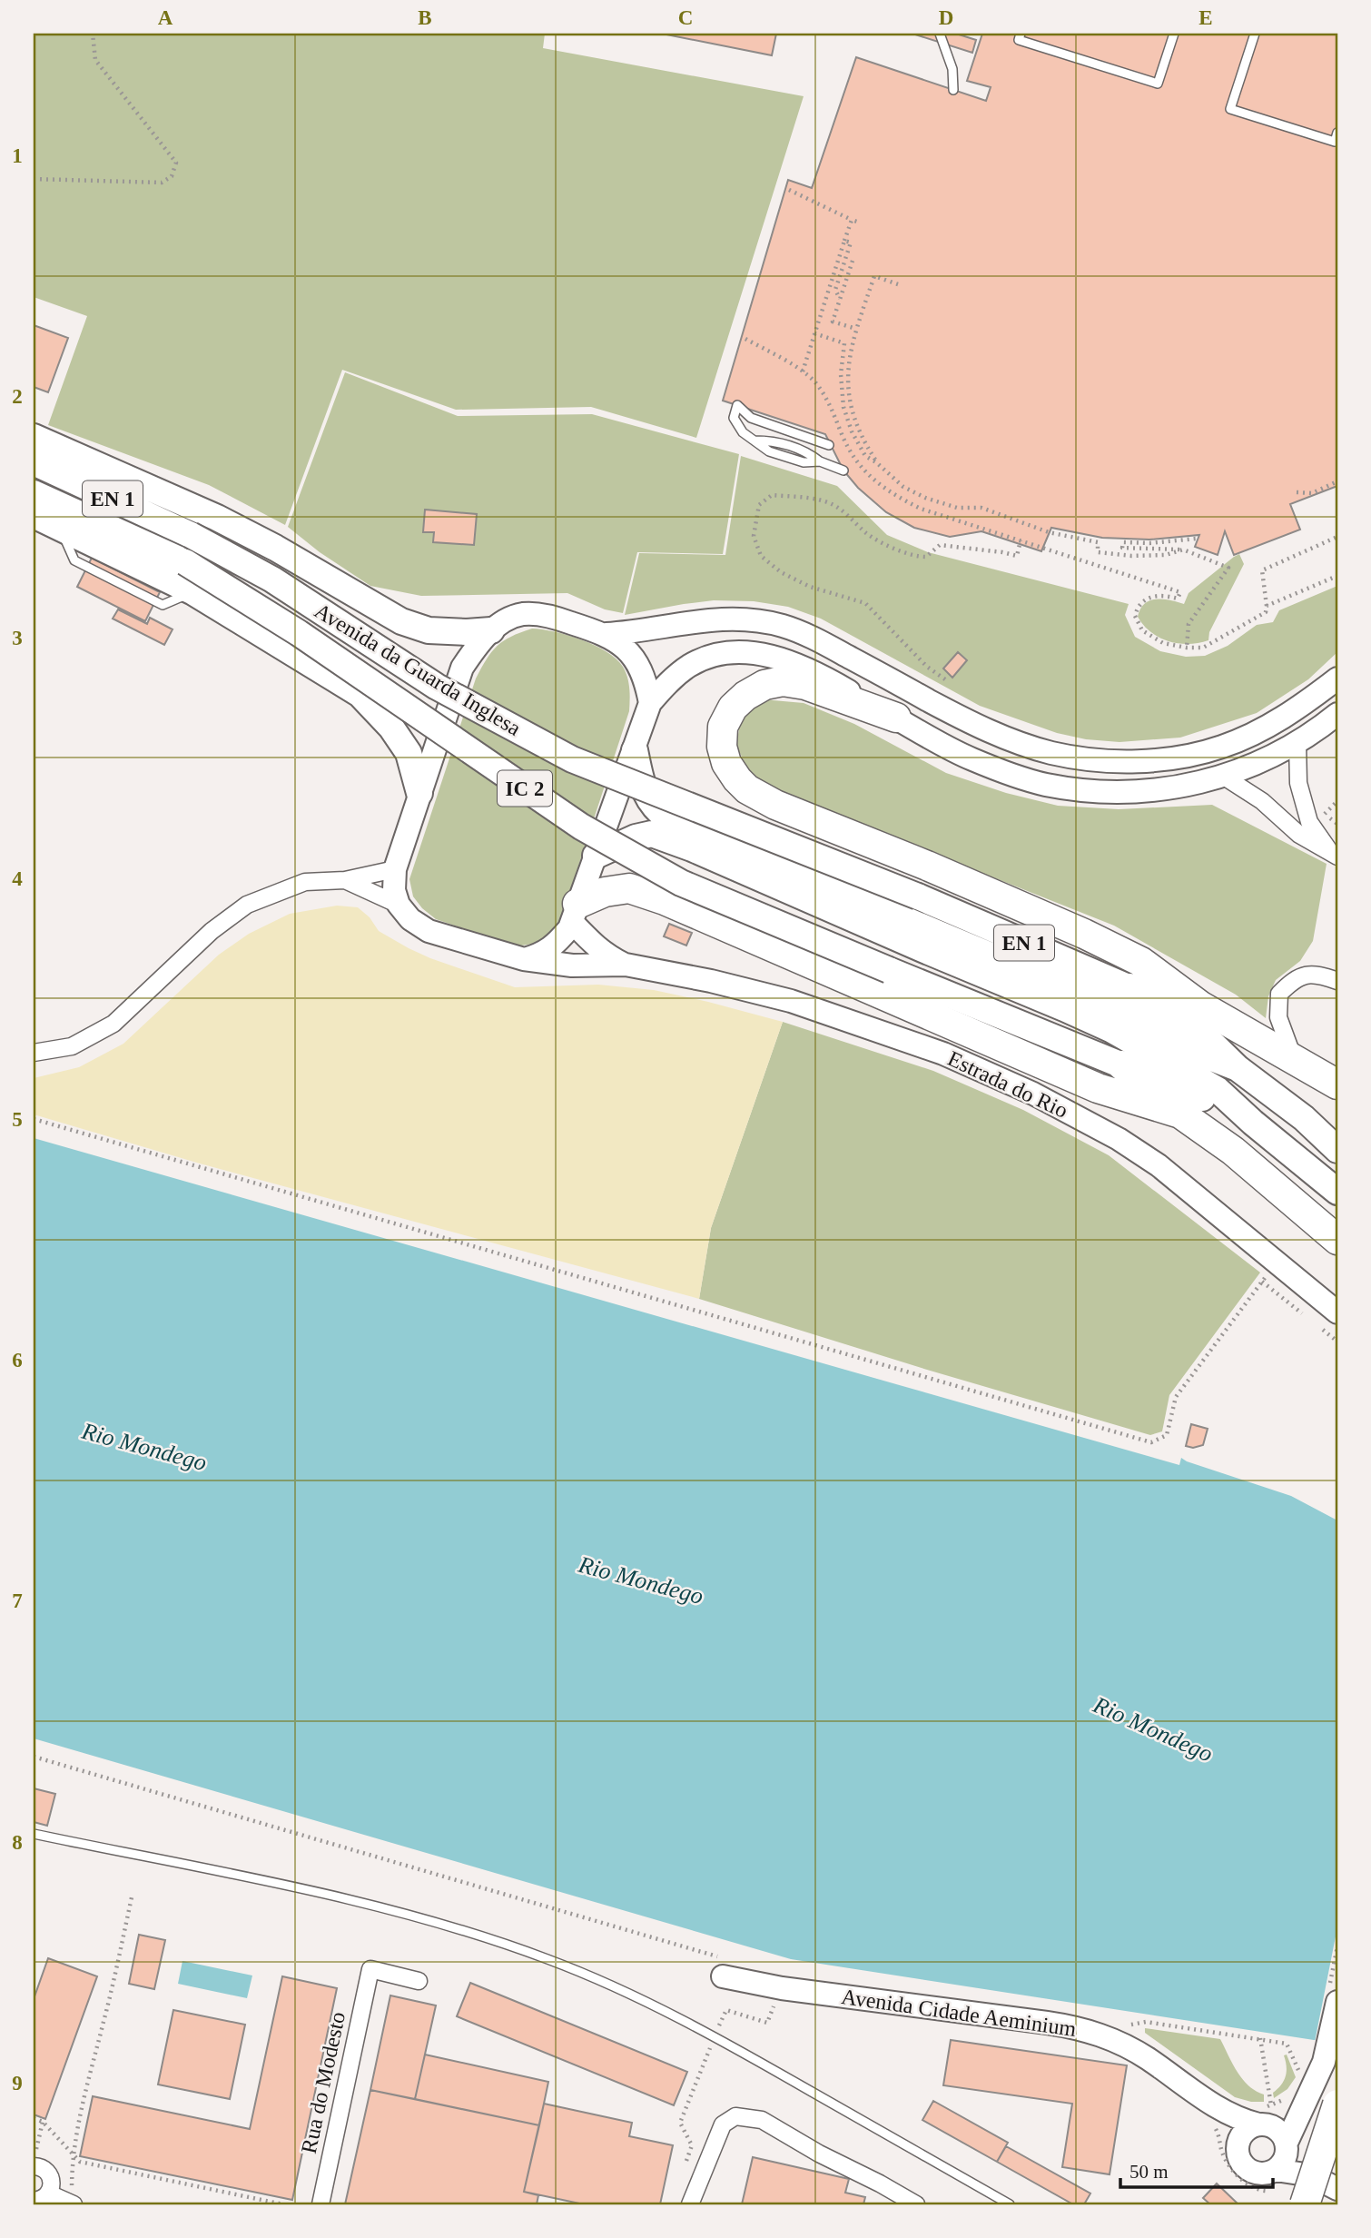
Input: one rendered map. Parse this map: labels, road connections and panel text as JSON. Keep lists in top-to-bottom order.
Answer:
{
  "streets": {
    "main road": [
      "EN 1",
      "Avenida da Guarda Inglesa",
      "IC 2",
      "Estrada do Rio",
      "Avenida Cidade Aeminium"
    ],
    "street": ["Rua do Modesto"]
  },
  "crossings": [
    ["EN 1", "Avenida da Guarda Inglesa"]
  ],
  "water": ["Rio Mondego"],
  "scale_bar": "50 m",
  "grid": {
    "columns": [
      "A",
      "B",
      "C",
      "D",
      "E"
    ],
    "rows": [
      "1",
      "2",
      "3",
      "4",
      "5",
      "6",
      "7",
      "8",
      "9"
    ]
  }
}
